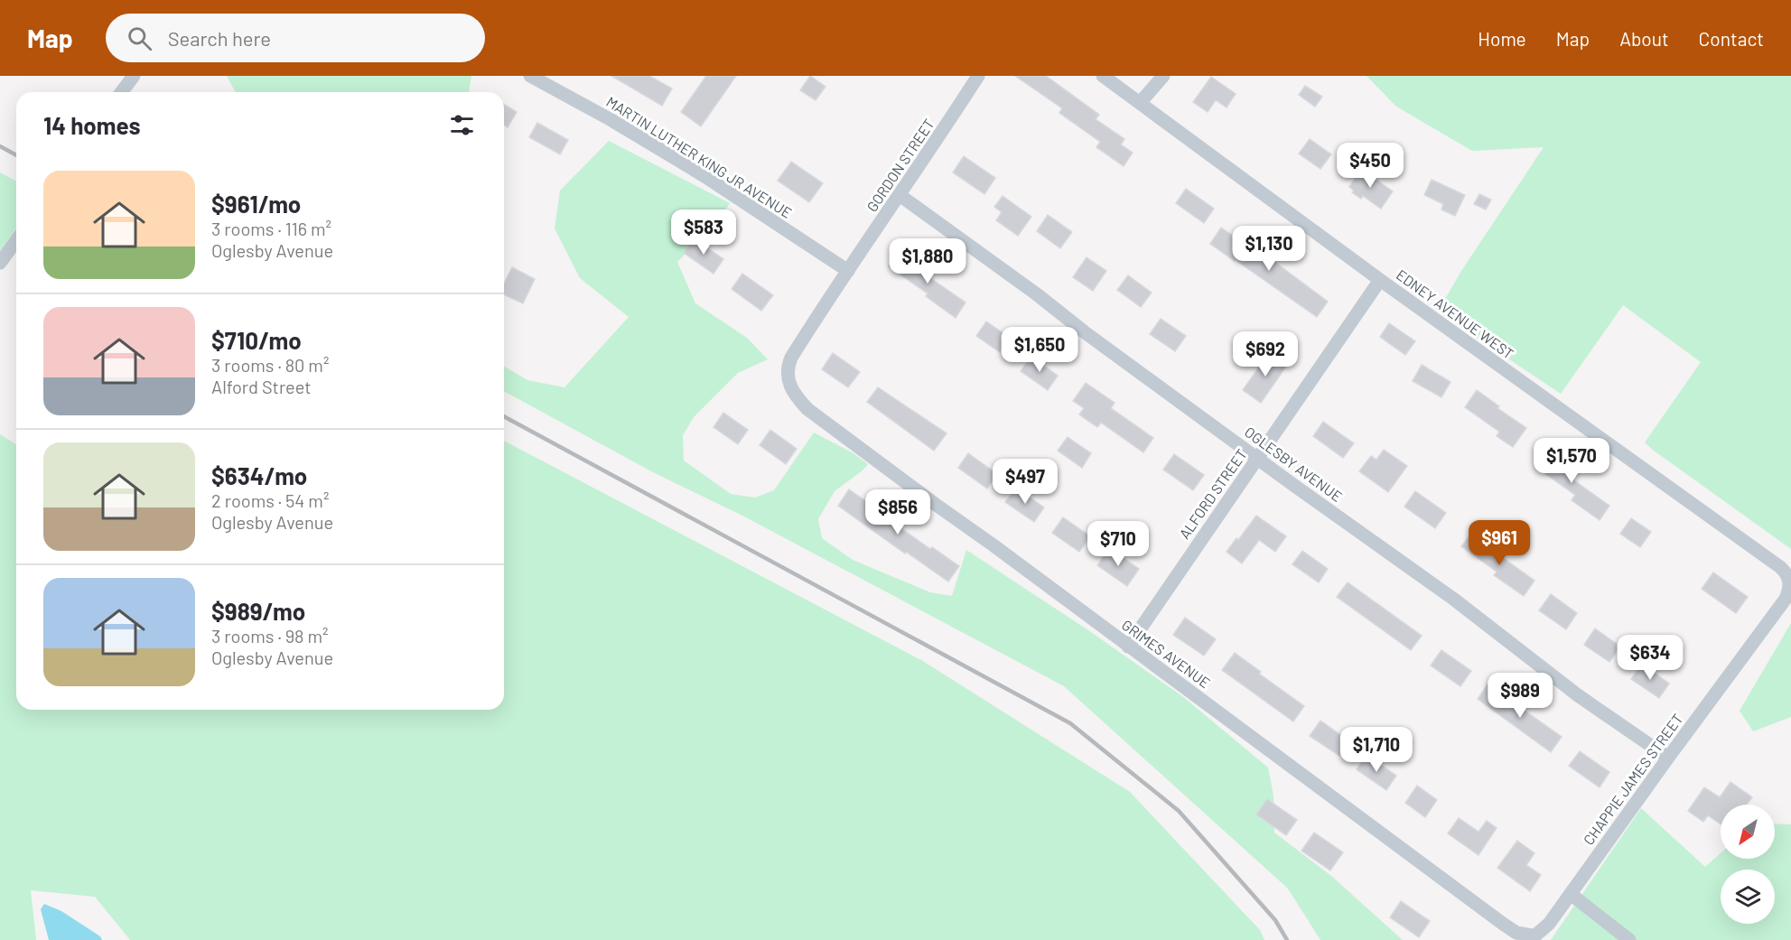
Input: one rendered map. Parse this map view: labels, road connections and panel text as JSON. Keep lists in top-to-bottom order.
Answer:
{
  "streets": {
    "street": [
      "MARTIN LUTHER KING JR AVENUE",
      "GORDON STREET",
      "EDNEY AVENUE WEST",
      "OGLESBY AVENUE",
      "ALFORD STREET",
      "GRIMES AVENUE",
      "CHAPPIE JAMES STREET"
    ]
  },
  "crossings": [
    ["MARTIN LUTHER KING JR AVENUE", "GORDON STREET"],
    ["MARTIN LUTHER KING JR AVENUE", "GRIMES AVENUE"],
    ["GORDON STREET", "OGLESBY AVENUE"],
    ["GORDON STREET", "GRIMES AVENUE"],
    ["EDNEY AVENUE WEST", "ALFORD STREET"],
    ["EDNEY AVENUE WEST", "CHAPPIE JAMES STREET"],
    ["OGLESBY AVENUE", "ALFORD STREET"],
    ["OGLESBY AVENUE", "CHAPPIE JAMES STREET"],
    ["ALFORD STREET", "GRIMES AVENUE"],
    ["GRIMES AVENUE", "CHAPPIE JAMES STREET"]
  ],
  "north": "bottom left",
  "page": {
    "header": "Map",
    "search": "Search here",
    "nav": [
      "Home",
      "Map",
      "About",
      "Contact"
    ],
    "heading": "14 homes",
    "price": [
      "$450",
      "$583",
      "$1,130",
      "$1,880",
      "$1,650",
      "$692",
      "$1,570",
      "$497",
      "$856",
      "$961",
      "$710",
      "$634",
      "$989",
      "$1,710"
    ],
    "list": [
      {
        "name": "$961/mo",
        "note": "3 rooms · 116 m² · Oglesby Avenue"
      },
      {
        "name": "$710/mo",
        "note": "3 rooms · 80 m² · Alford Street"
      },
      {
        "name": "$634/mo",
        "note": "2 rooms · 54 m² · Oglesby Avenue"
      },
      {
        "name": "$989/mo",
        "note": "3 rooms · 98 m² · Oglesby Avenue"
      }
    ]
  }
}
